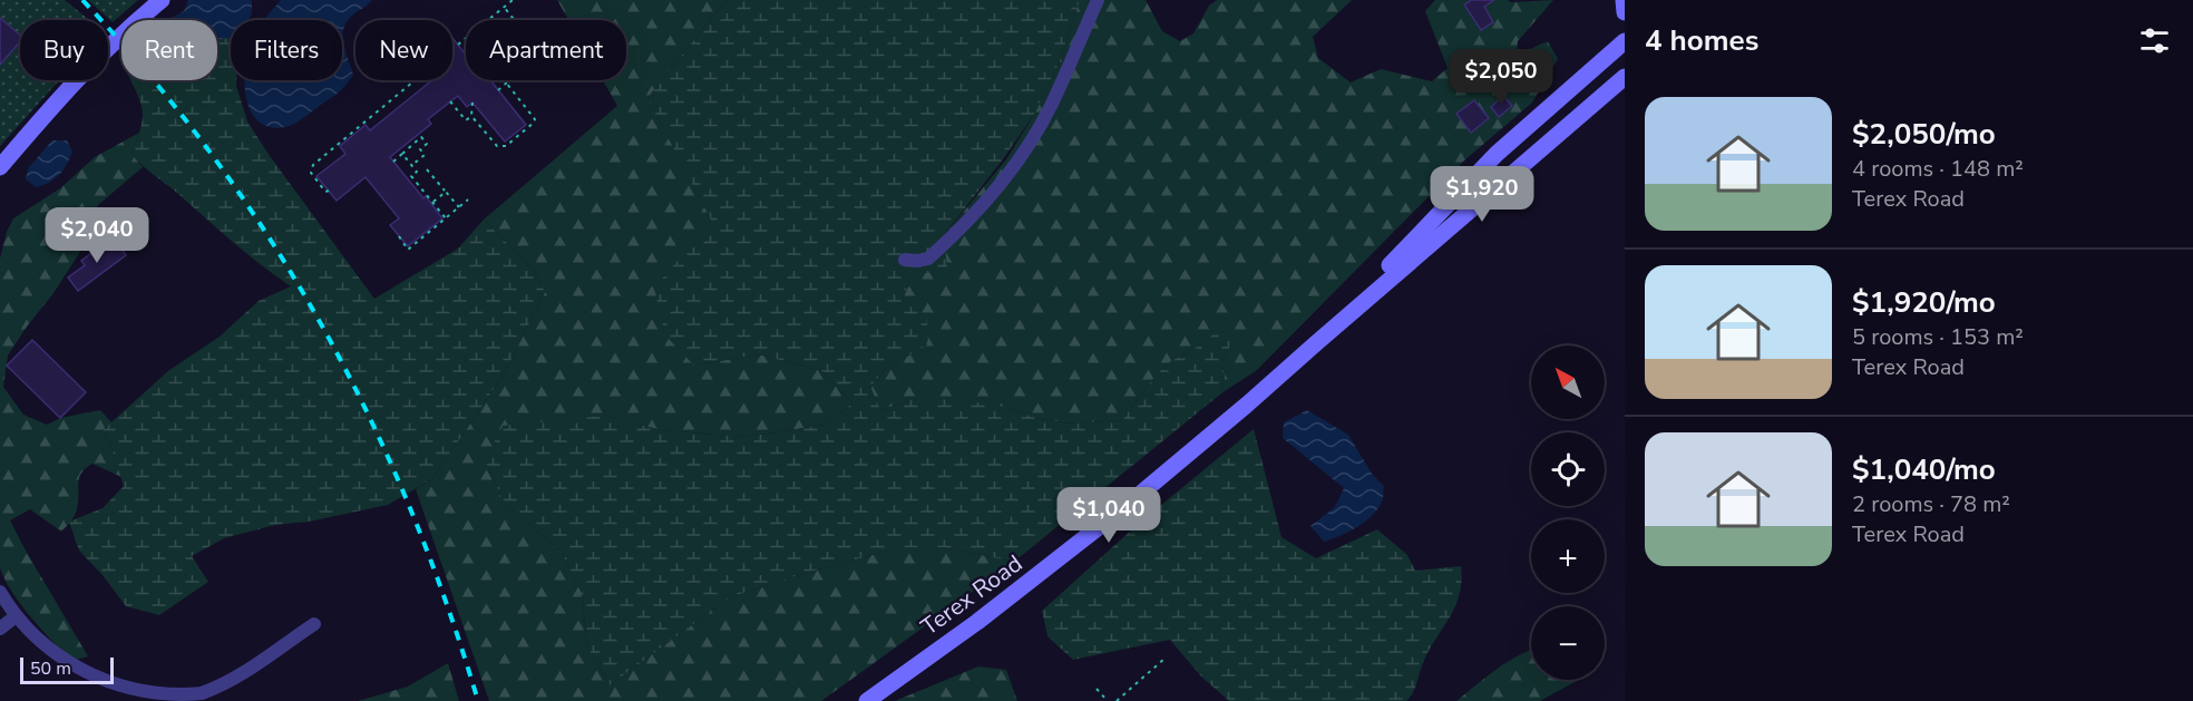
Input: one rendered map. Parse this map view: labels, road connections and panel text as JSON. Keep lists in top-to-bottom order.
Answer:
{
  "streets": {
    "main road": ["Terex Road"]
  },
  "scale_bar": "50 m",
  "north": "top left",
  "page": {
    "heading": "4 homes",
    "chip": [
      "Buy",
      "Rent",
      "Filters",
      "New",
      "Apartment"
    ],
    "price": [
      "$2,050",
      "$1,920",
      "$2,040",
      "$1,040"
    ],
    "list": [
      {
        "name": "$2,050/mo",
        "note": "4 rooms · 148 m² · Terex Road"
      },
      {
        "name": "$1,920/mo",
        "note": "5 rooms · 153 m² · Terex Road"
      },
      {
        "name": "$1,040/mo",
        "note": "2 rooms · 78 m² · Terex Road"
      }
    ],
    "map_buttons": ["+", "−"],
    "scale": "50 m"
  }
}
